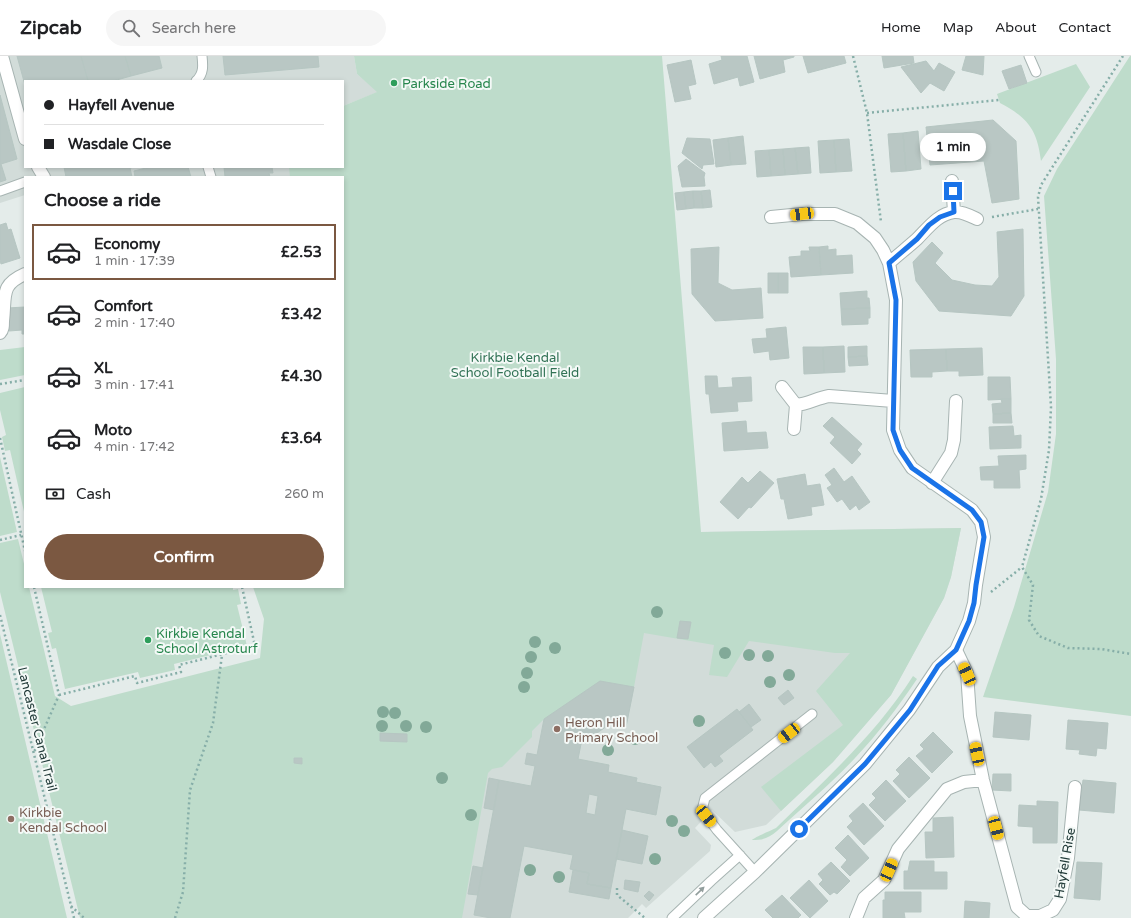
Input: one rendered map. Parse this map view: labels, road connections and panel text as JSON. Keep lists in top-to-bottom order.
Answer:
{
  "streets": {
    "street": ["Hayfell Rise"],
    "path": ["Lancaster Canal Trail"]
  },
  "parks": ["Kirkbie Kendal School Football Field"],
  "places": [
    "Parkside Road",
    "Kirkbie Kendal School Astroturf",
    "Heron Hill Primary School",
    "Kirkbie Kendal School"
  ],
  "page": {
    "header": "Zipcab",
    "search": "Search here",
    "nav": [
      "Home",
      "Map",
      "About",
      "Contact"
    ],
    "banner": ["Hayfell Avenue", "Wasdale Close"],
    "bubble": "1 min",
    "heading": "Choose a ride",
    "list": [
      {
        "name": "Economy",
        "note": "1 min · 17:39",
        "value": "£2.53"
      },
      {
        "name": "Comfort",
        "note": "2 min · 17:40",
        "value": "£3.42"
      },
      {
        "name": "XL",
        "note": "3 min · 17:41",
        "value": "£4.30"
      },
      {
        "name": "Moto",
        "note": "4 min · 17:42",
        "value": "£3.64"
      }
    ],
    "pay": ["Cash", "260 m"],
    "buttons": "Confirm"
  }
}
